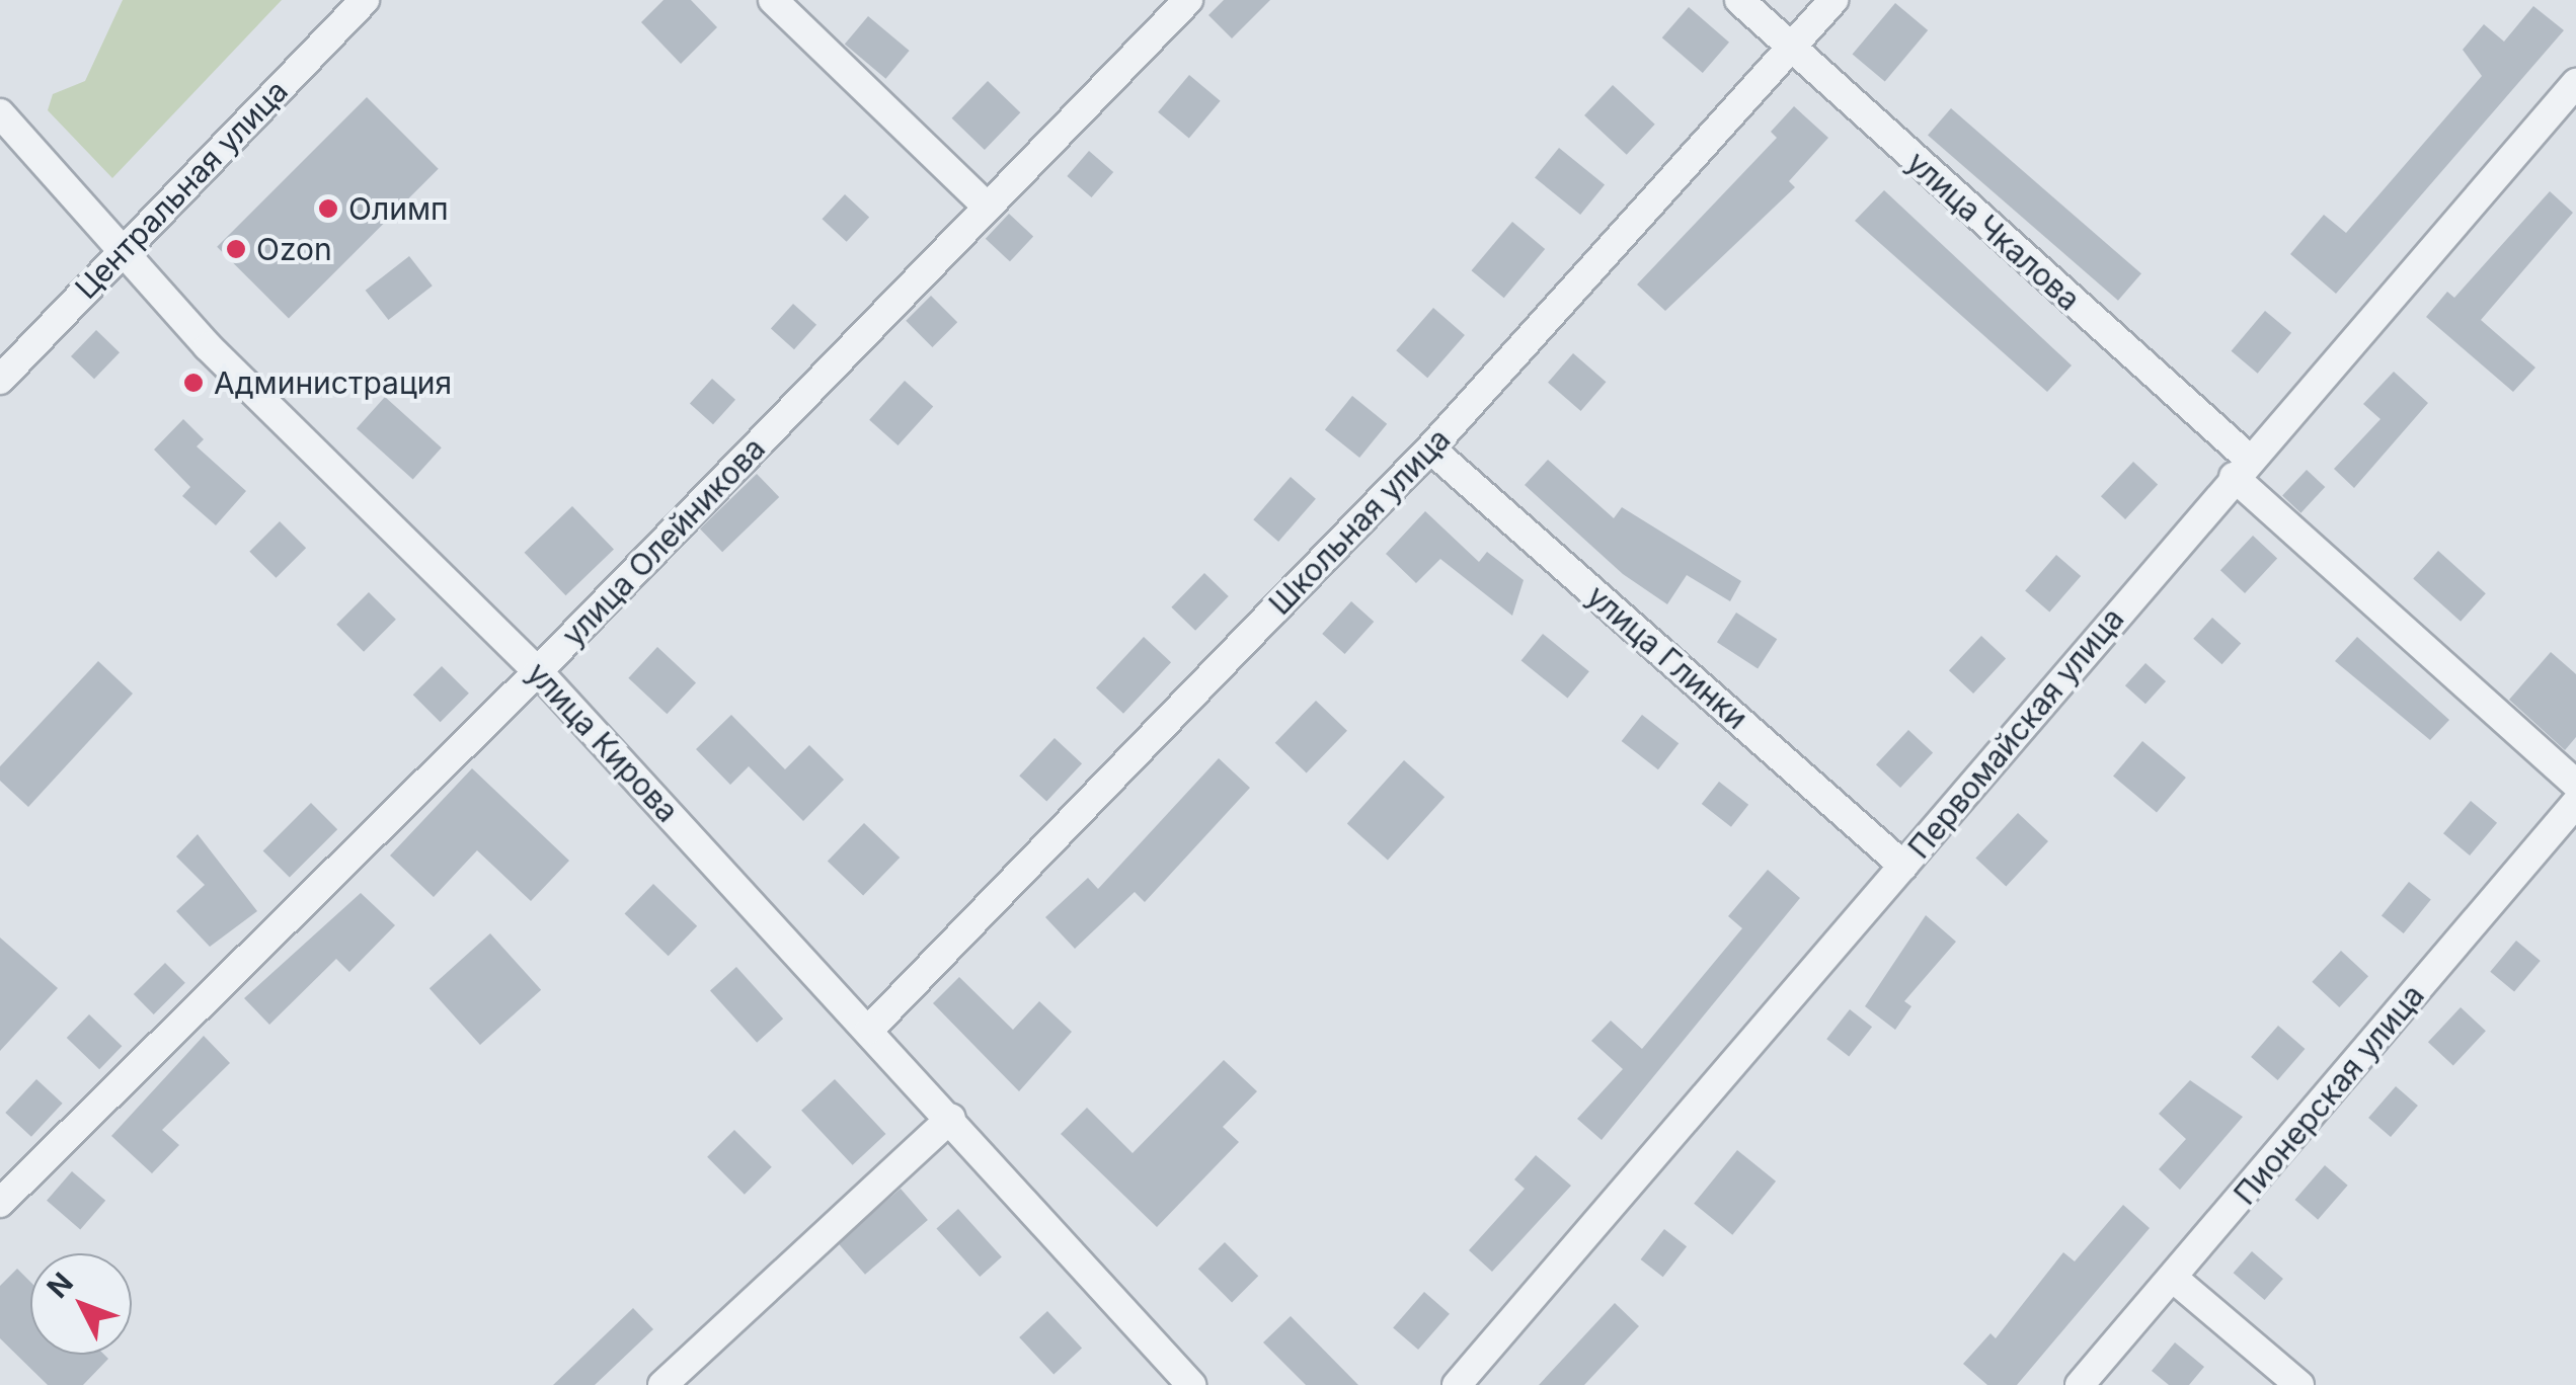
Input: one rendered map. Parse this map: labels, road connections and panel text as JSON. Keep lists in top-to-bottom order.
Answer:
{
  "streets": {
    "street": [
      "Центральная улица",
      "улица Чкалова",
      "Школьная улица",
      "улица Олейникова",
      "улица Глинки",
      "Первомайская улица",
      "улица Кирова",
      "Пионерская улица"
    ]
  },
  "crossings": [
    ["Центральная улица", "улица Кирова"],
    ["улица Чкалова", "Школьная улица"],
    ["улица Чкалова", "Первомайская улица"],
    ["Школьная улица", "улица Глинки"],
    ["Школьная улица", "улица Кирова"],
    ["улица Олейникова", "улица Кирова"],
    ["улица Глинки", "Первомайская улица"]
  ],
  "places": ["Олимп", "Ozon", "Администрация"],
  "north": "top left"
}
